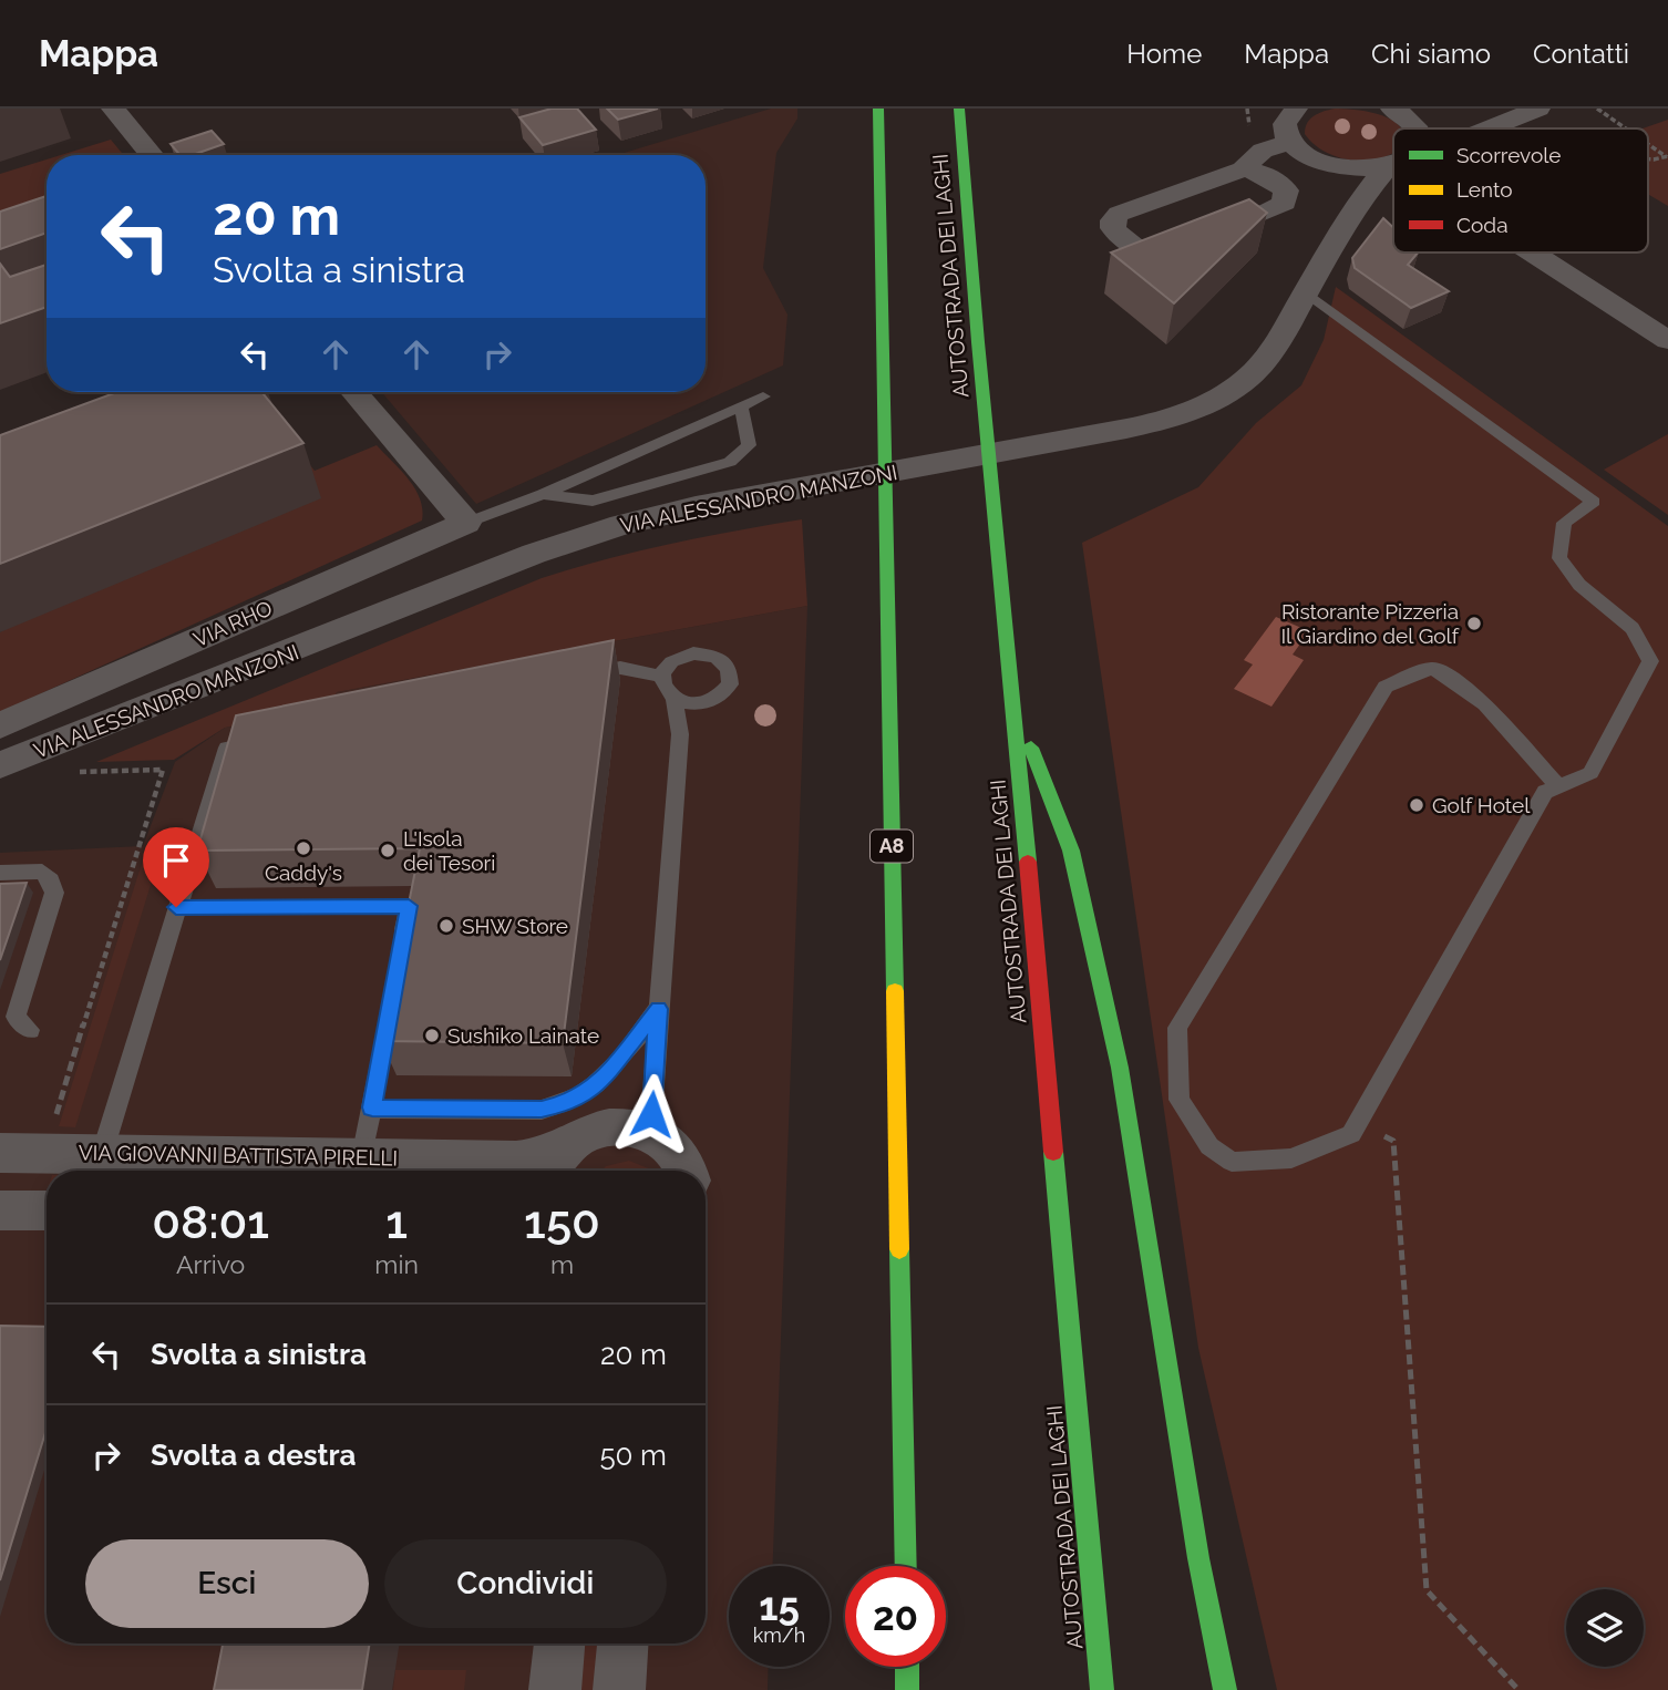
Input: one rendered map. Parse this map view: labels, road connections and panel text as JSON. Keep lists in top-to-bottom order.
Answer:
{
  "streets": {
    "highway": ["AUTOSTRADA DEI LAGHI", "A8"],
    "street": ["VIA ALESSANDRO MANZONI", "VIA RHO", "VIA GIOVANNI BATTISTA PIRELLI"]
  },
  "places": [
    "Ristorante Pizzeria Il Giardino del Golf",
    "Golf Hotel",
    "Caddy's",
    "L'Isola dei Tesori",
    "SHW Store",
    "Sushiko Lainate"
  ],
  "legend": ["Scorrevole", "Lento", "Coda"],
  "page": {
    "header": "Mappa",
    "nav": [
      "Home",
      "Mappa",
      "Chi siamo",
      "Contatti"
    ],
    "turn": ["20 m", "Svolta a sinistra"],
    "eta": [
      "08:01",
      "Arrivo",
      "1",
      "min",
      "150",
      "m"
    ],
    "list": [
      {
        "name": "Svolta a sinistra",
        "value": "20 m"
      },
      {
        "name": "Svolta a destra",
        "value": "50 m"
      }
    ],
    "buttons": ["Esci", "Condividi"],
    "speed": "15 km/h",
    "limit": "20"
  }
}
